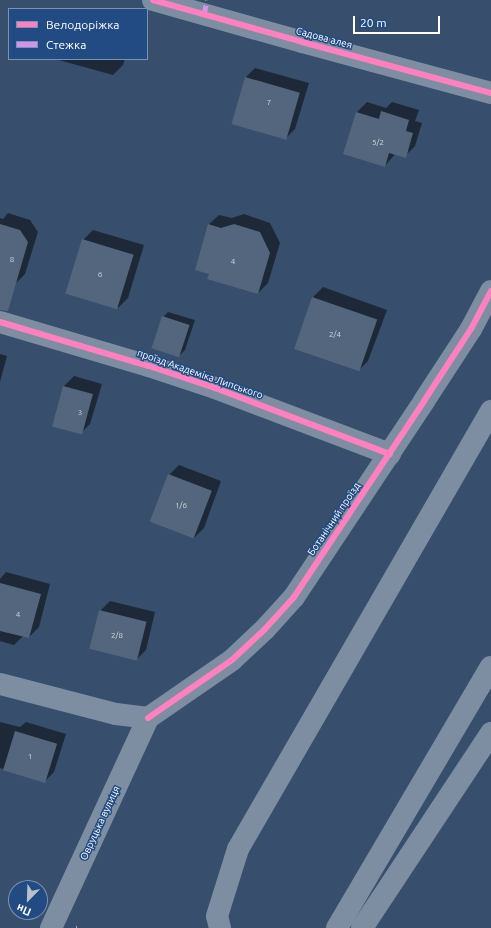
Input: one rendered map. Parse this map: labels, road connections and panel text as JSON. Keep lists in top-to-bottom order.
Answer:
{
  "streets": {
    "street": [
      "Садова алея",
      "проїзд Академіка Липського",
      "Ботанічний проїзд",
      "Овруцька вулиця"
    ]
  },
  "crossings": [
    ["проїзд Академіка Липського", "Ботанічний проїзд"],
    ["Ботанічний проїзд", "Овруцька вулиця"]
  ],
  "house_numbers": [
    "7",
    "5/2",
    "8",
    "4",
    "6",
    "2/4",
    "3",
    "1/6",
    "4",
    "2/8",
    "1"
  ],
  "legend": ["Велодоріжка", "Стежка"],
  "scale_bar": "20 m",
  "north": "bottom left"
}
